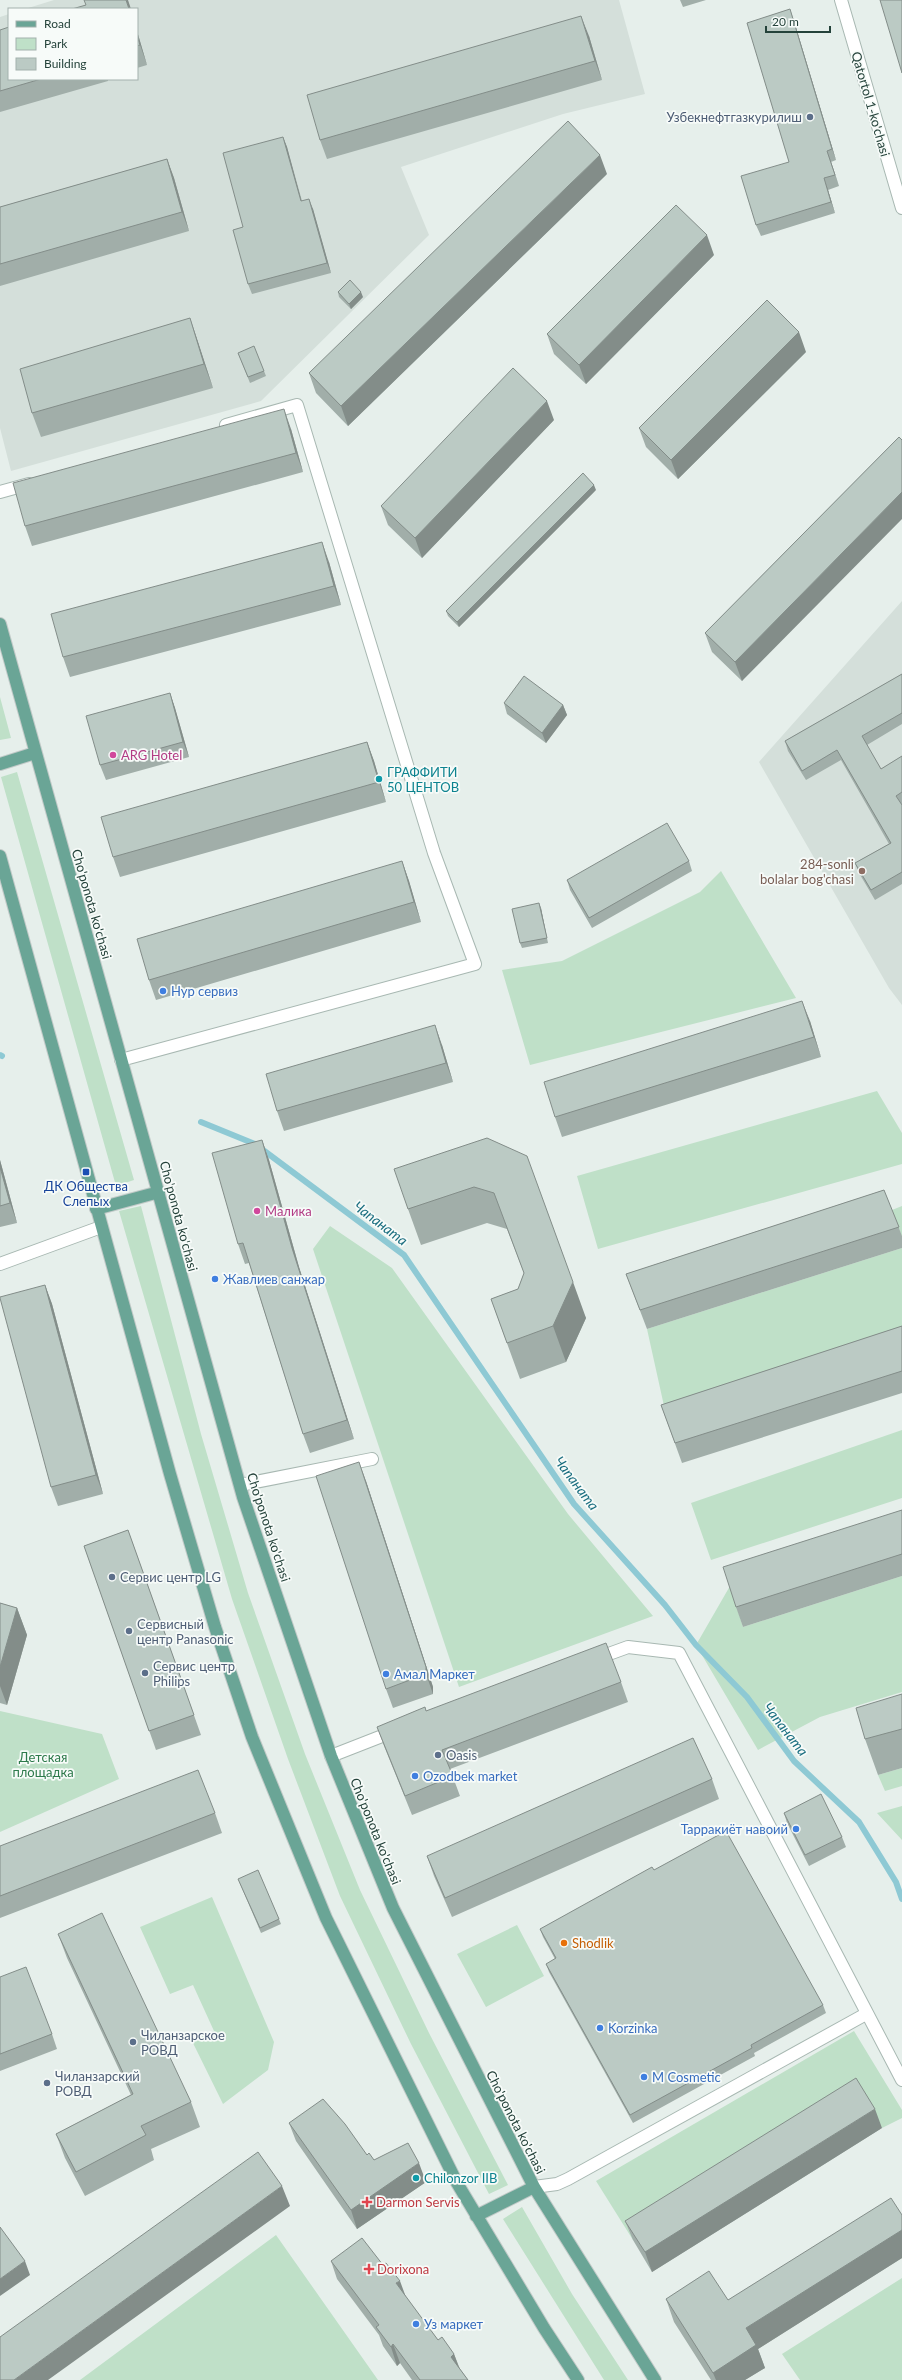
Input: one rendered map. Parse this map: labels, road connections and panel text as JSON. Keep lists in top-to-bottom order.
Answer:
{
  "streets": {
    "main road": ["Cho'ponota ko'chasi"],
    "street": ["Qatortol 1-ko'chasi"]
  },
  "water": ["Чапаната"],
  "parks": ["Детская площадка"],
  "places": {
    "other": [
      "Узбекнефтгазкурилиш",
      "ARG Hotel",
      "ГРАФФИТИ 50 ЦЕНТОВ",
      "284-sonli bolalar bog'chasi",
      "Нур сервиз",
      "Малика",
      "Жавлиев санжар",
      "Сервис центр LG",
      "Сервисный центр Panasonic",
      "Сервис центр Philips",
      "Амал Маркет",
      "Oasis",
      "Ozodbek market",
      "Тарракиёт навоий",
      "Shodlik",
      "Korzinka",
      "Чиланзарское РОВД",
      "M Cosmetic",
      "Чиланзарский РОВД",
      "Chilonzor IIB",
      "Уз маркет"
    ],
    "transit": ["ДК Общества Слепых"],
    "health": ["Darmon Servis", "Dorixona"]
  },
  "legend": ["Road", "Park", "Building"],
  "scale_bar": "20 m"
}
